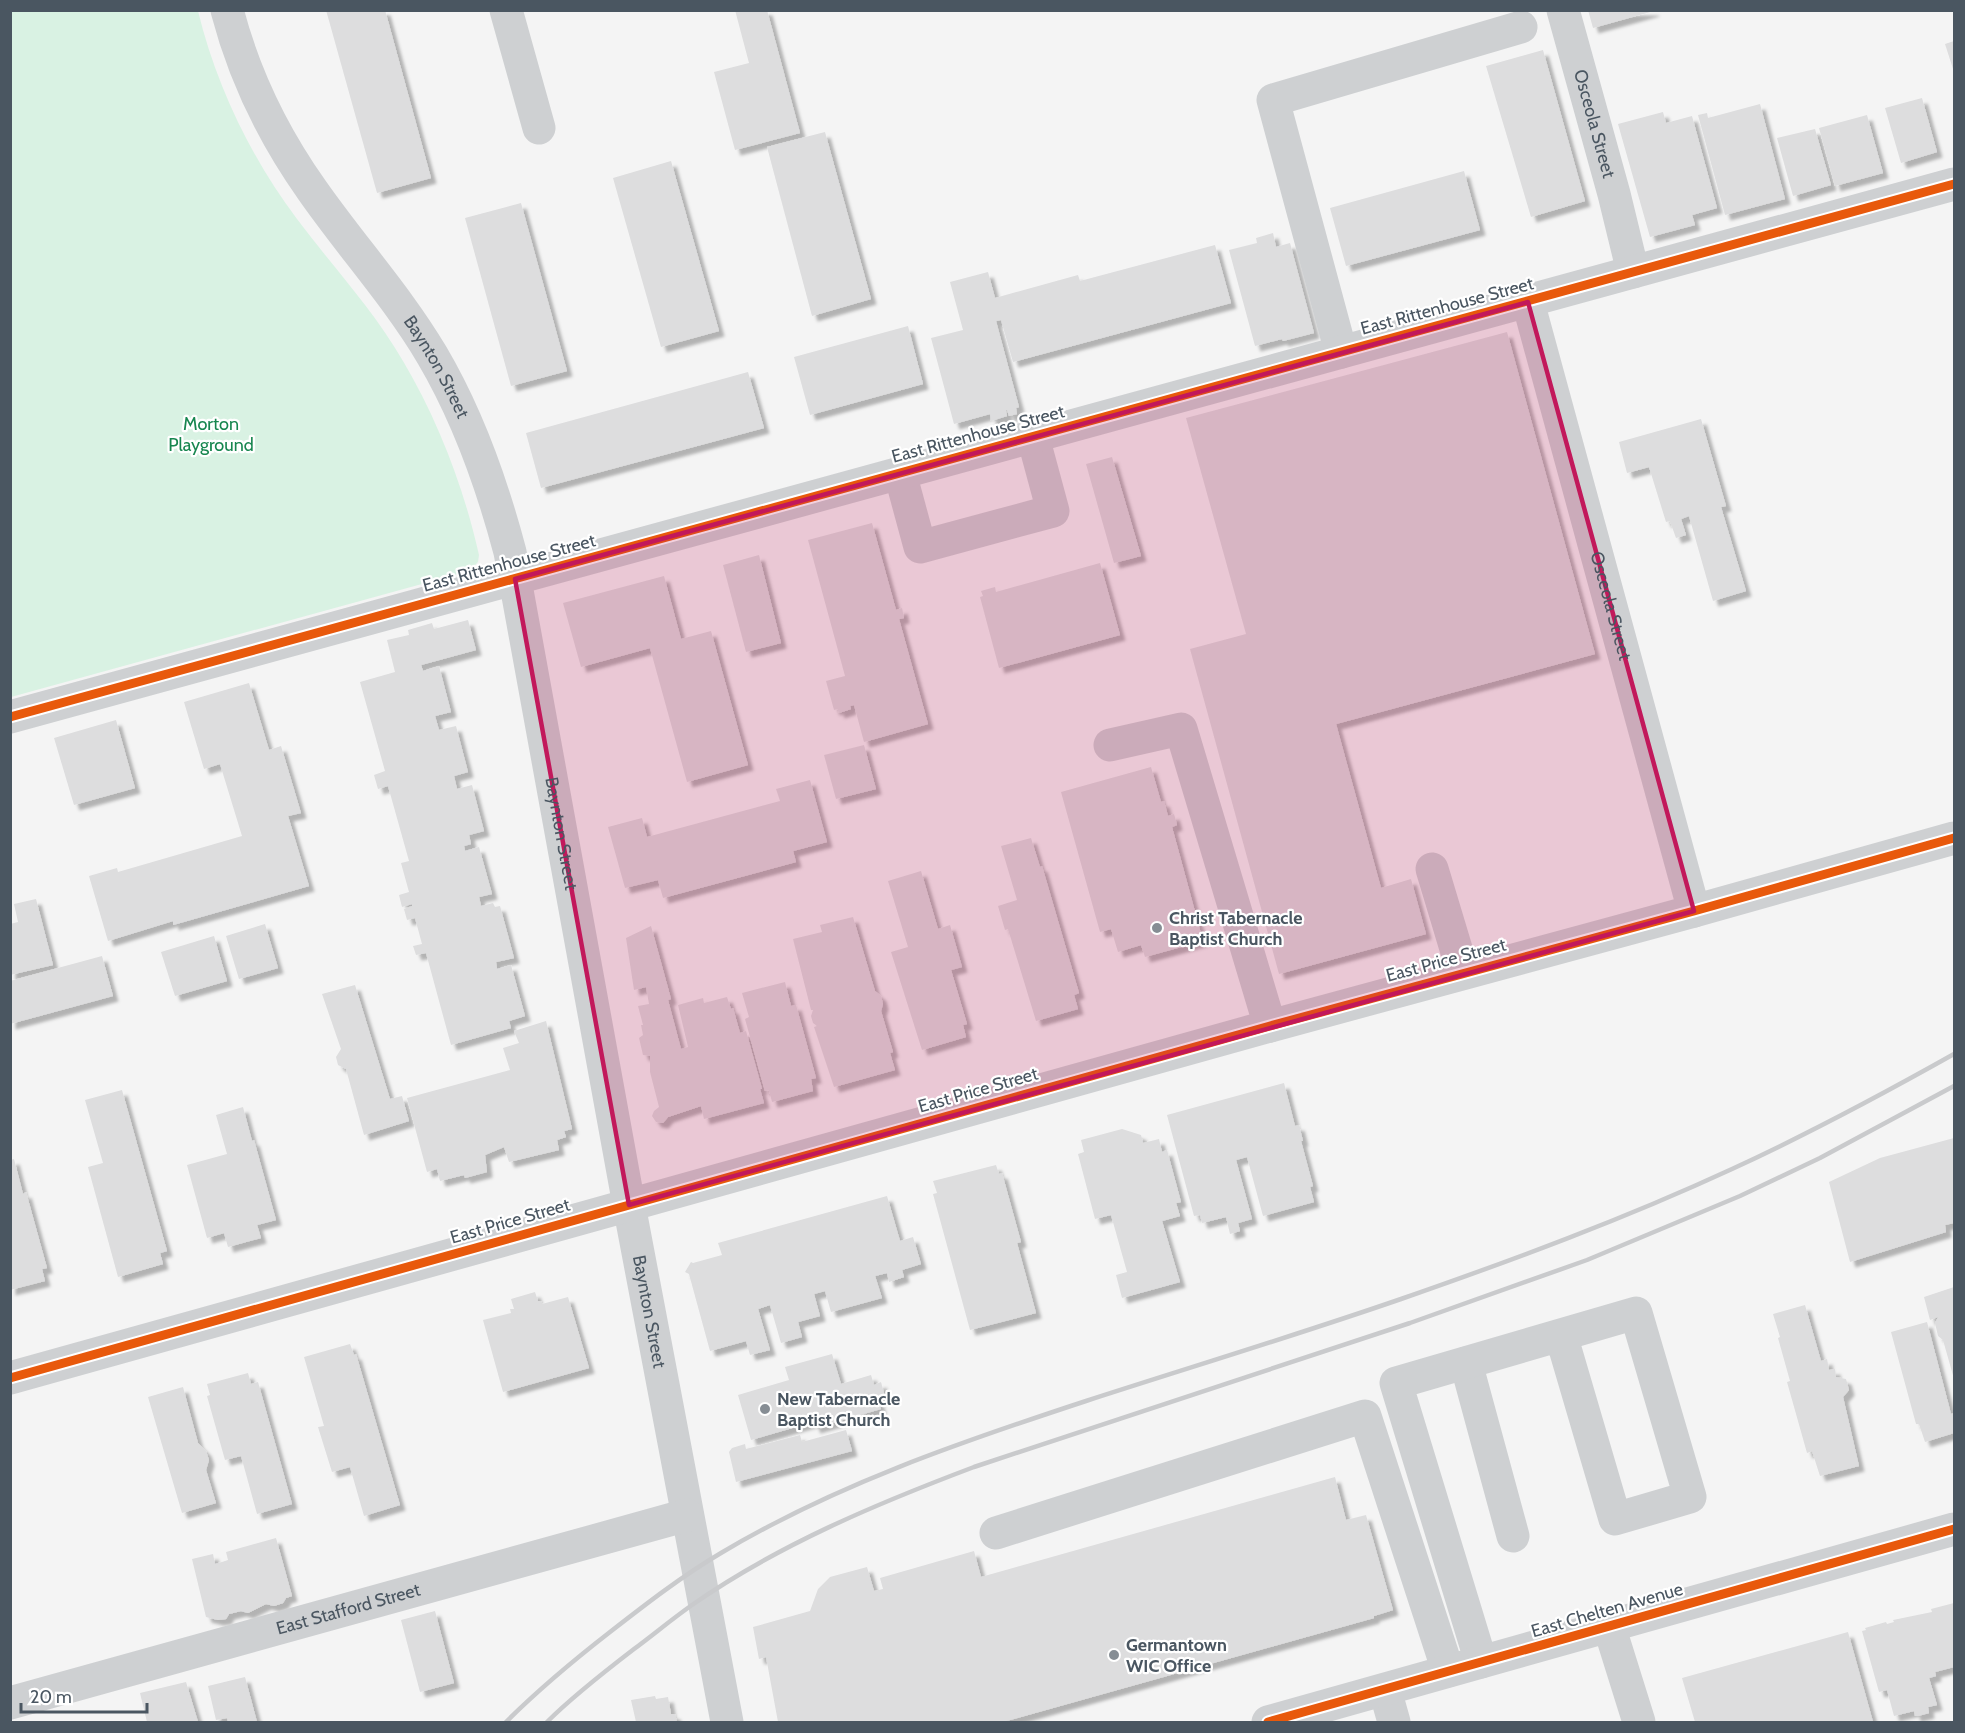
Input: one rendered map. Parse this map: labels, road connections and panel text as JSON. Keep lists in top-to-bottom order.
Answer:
{
  "streets": {
    "street": [
      "Osceola Street",
      "East Rittenhouse Street",
      "Baynton Street",
      "East Price Street",
      "East Stafford Street",
      "East Chelten Avenue"
    ]
  },
  "crossings": [
    ["Osceola Street", "East Rittenhouse Street"],
    ["Osceola Street", "East Price Street"],
    ["East Rittenhouse Street", "Baynton Street"],
    ["Baynton Street", "East Price Street"],
    ["Baynton Street", "East Stafford Street"]
  ],
  "parks": ["Morton Playground"],
  "places": ["Christ Tabernacle Baptist Church", "New Tabernacle Baptist Church", "Germantown WIC Office"],
  "scale_bar": "20 m"
}
